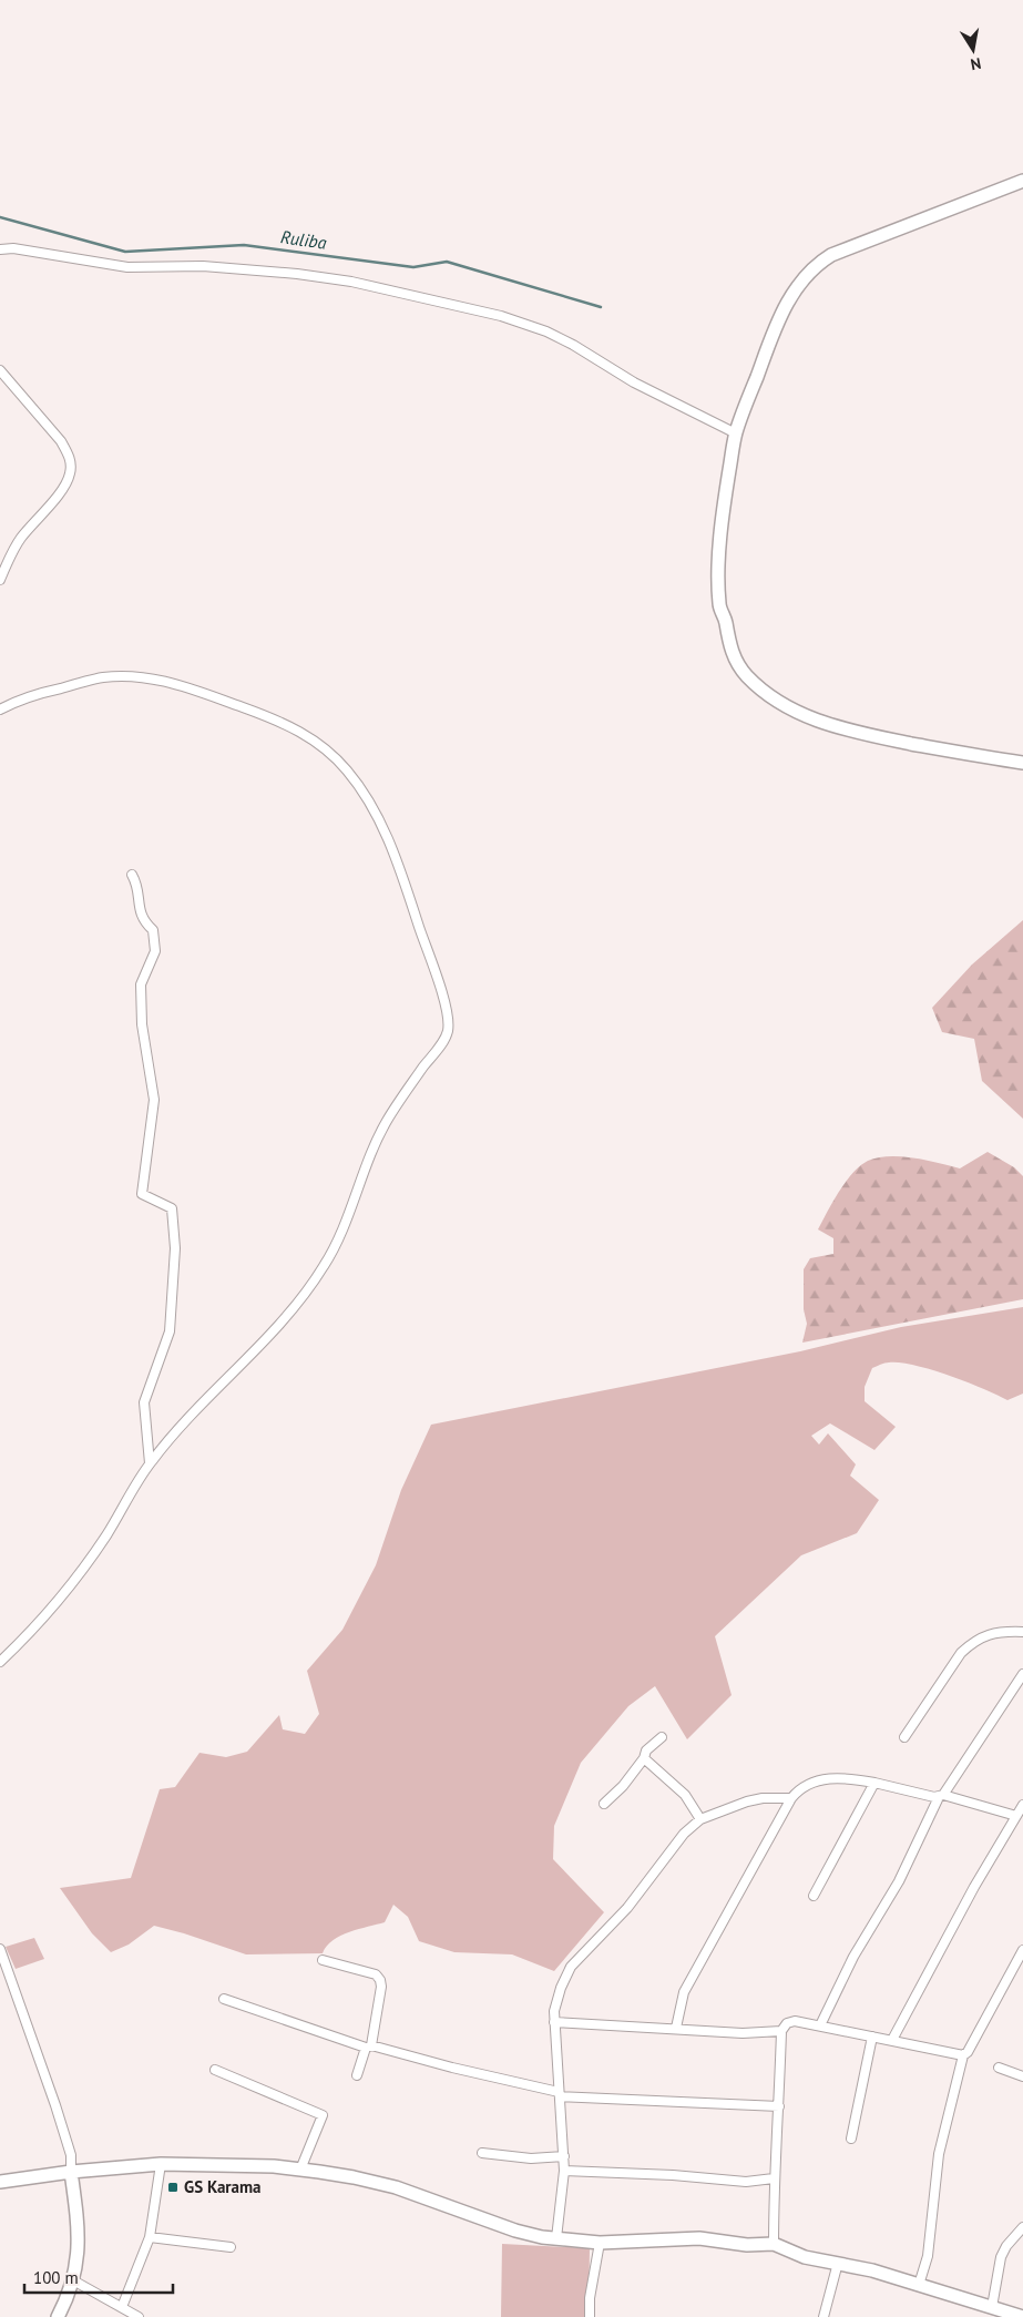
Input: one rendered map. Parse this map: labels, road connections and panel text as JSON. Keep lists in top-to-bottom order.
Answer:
{
  "water": ["Ruliba"],
  "places": {
    "transit": ["GS Karama"]
  },
  "scale_bar": "100 m",
  "north": "bottom"
}
